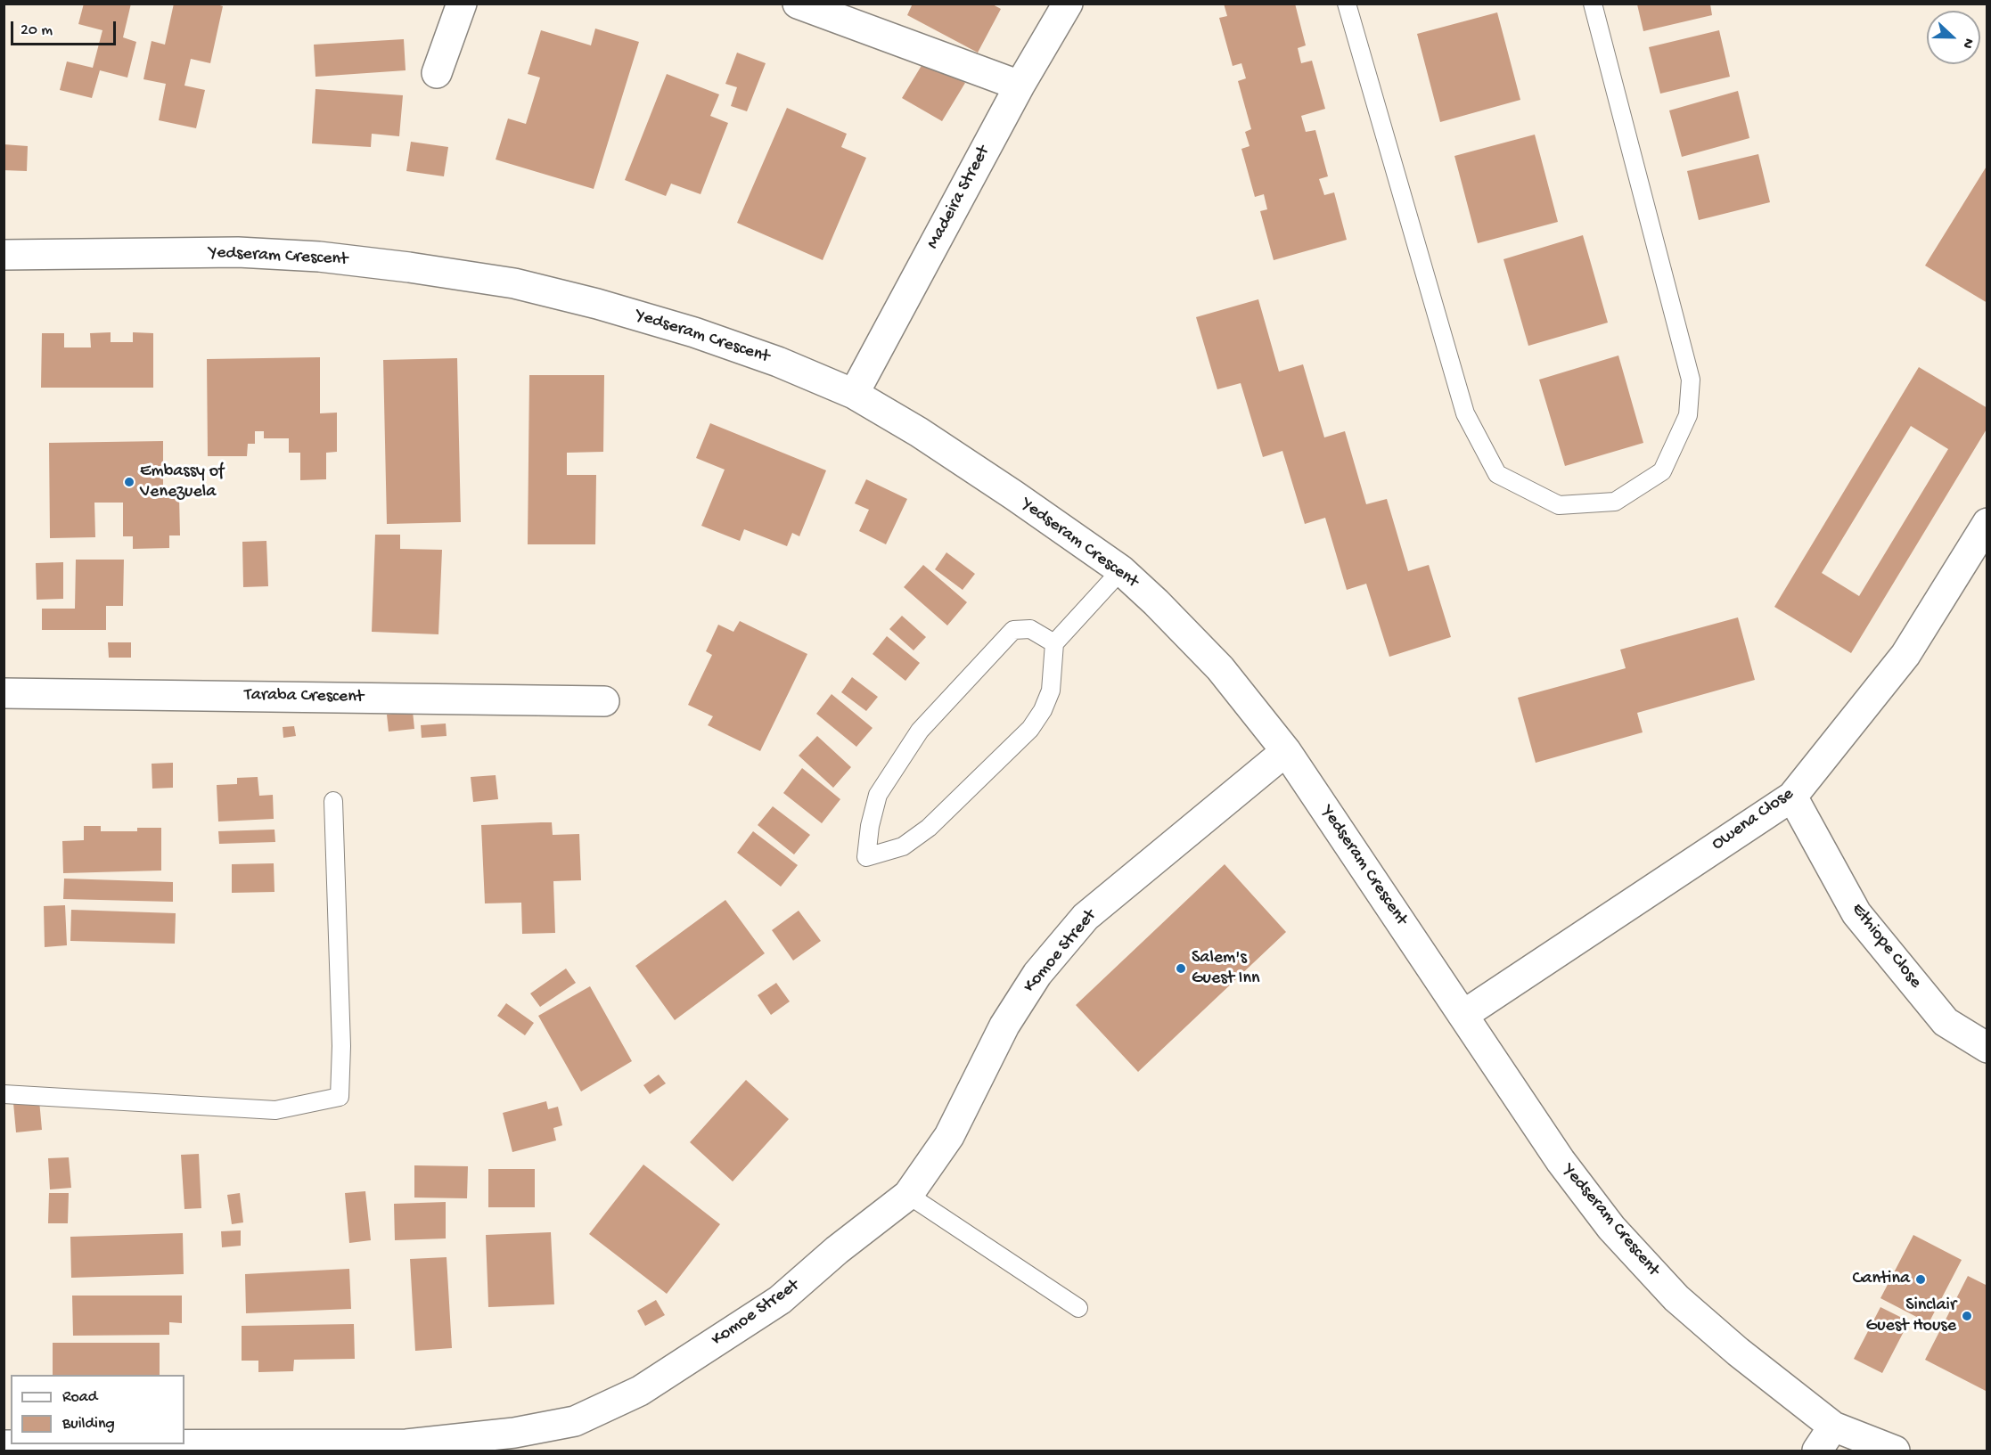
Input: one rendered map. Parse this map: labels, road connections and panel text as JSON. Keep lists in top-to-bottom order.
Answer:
{
  "streets": {
    "street": [
      "Madeira Street",
      "Yedseram Crescent",
      "Taraba Crescent",
      "Owena Close",
      "Ethiope Close",
      "Komoe Street"
    ]
  },
  "crossings": [
    ["Madeira Street", "Yedseram Crescent"],
    ["Yedseram Crescent", "Owena Close"],
    ["Yedseram Crescent", "Komoe Street"],
    ["Owena Close", "Ethiope Close"]
  ],
  "places": [
    "Embassy of Venezuela",
    "Salem's Guest Inn",
    "Cantina",
    "Sinclair Guest House"
  ],
  "legend": ["Road", "Building"],
  "scale_bar": "20 m",
  "north": "right"
}
